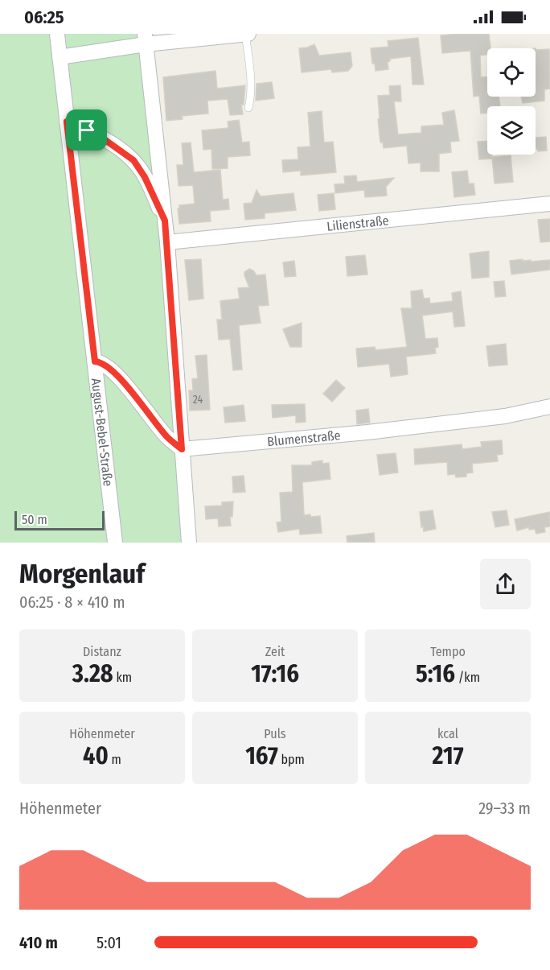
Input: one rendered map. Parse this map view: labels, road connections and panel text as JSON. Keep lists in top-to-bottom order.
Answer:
{
  "streets": {
    "street": ["Lilienstraße", "August-Bebel-Straße", "Blumenstraße"]
  },
  "house_numbers": ["24"],
  "scale_bar": "50 m",
  "page": {
    "status": "06:25",
    "scale": "50 m",
    "heading": ["Morgenlauf", "06:25 · 8 × 410 m"],
    "stats": [
      ["Distanz", "3.28 km"],
      ["Zeit", "17:16"],
      ["Tempo", "5:16 /km"],
      ["Höhenmeter", "40 m"],
      ["Puls", "167 bpm"],
      ["kcal", "217"]
    ],
    "chart": ["Höhenmeter", "29–33 m"],
    "list": [
      {
        "name": "410 m",
        "note": "5:01"
      }
    ]
  }
}
